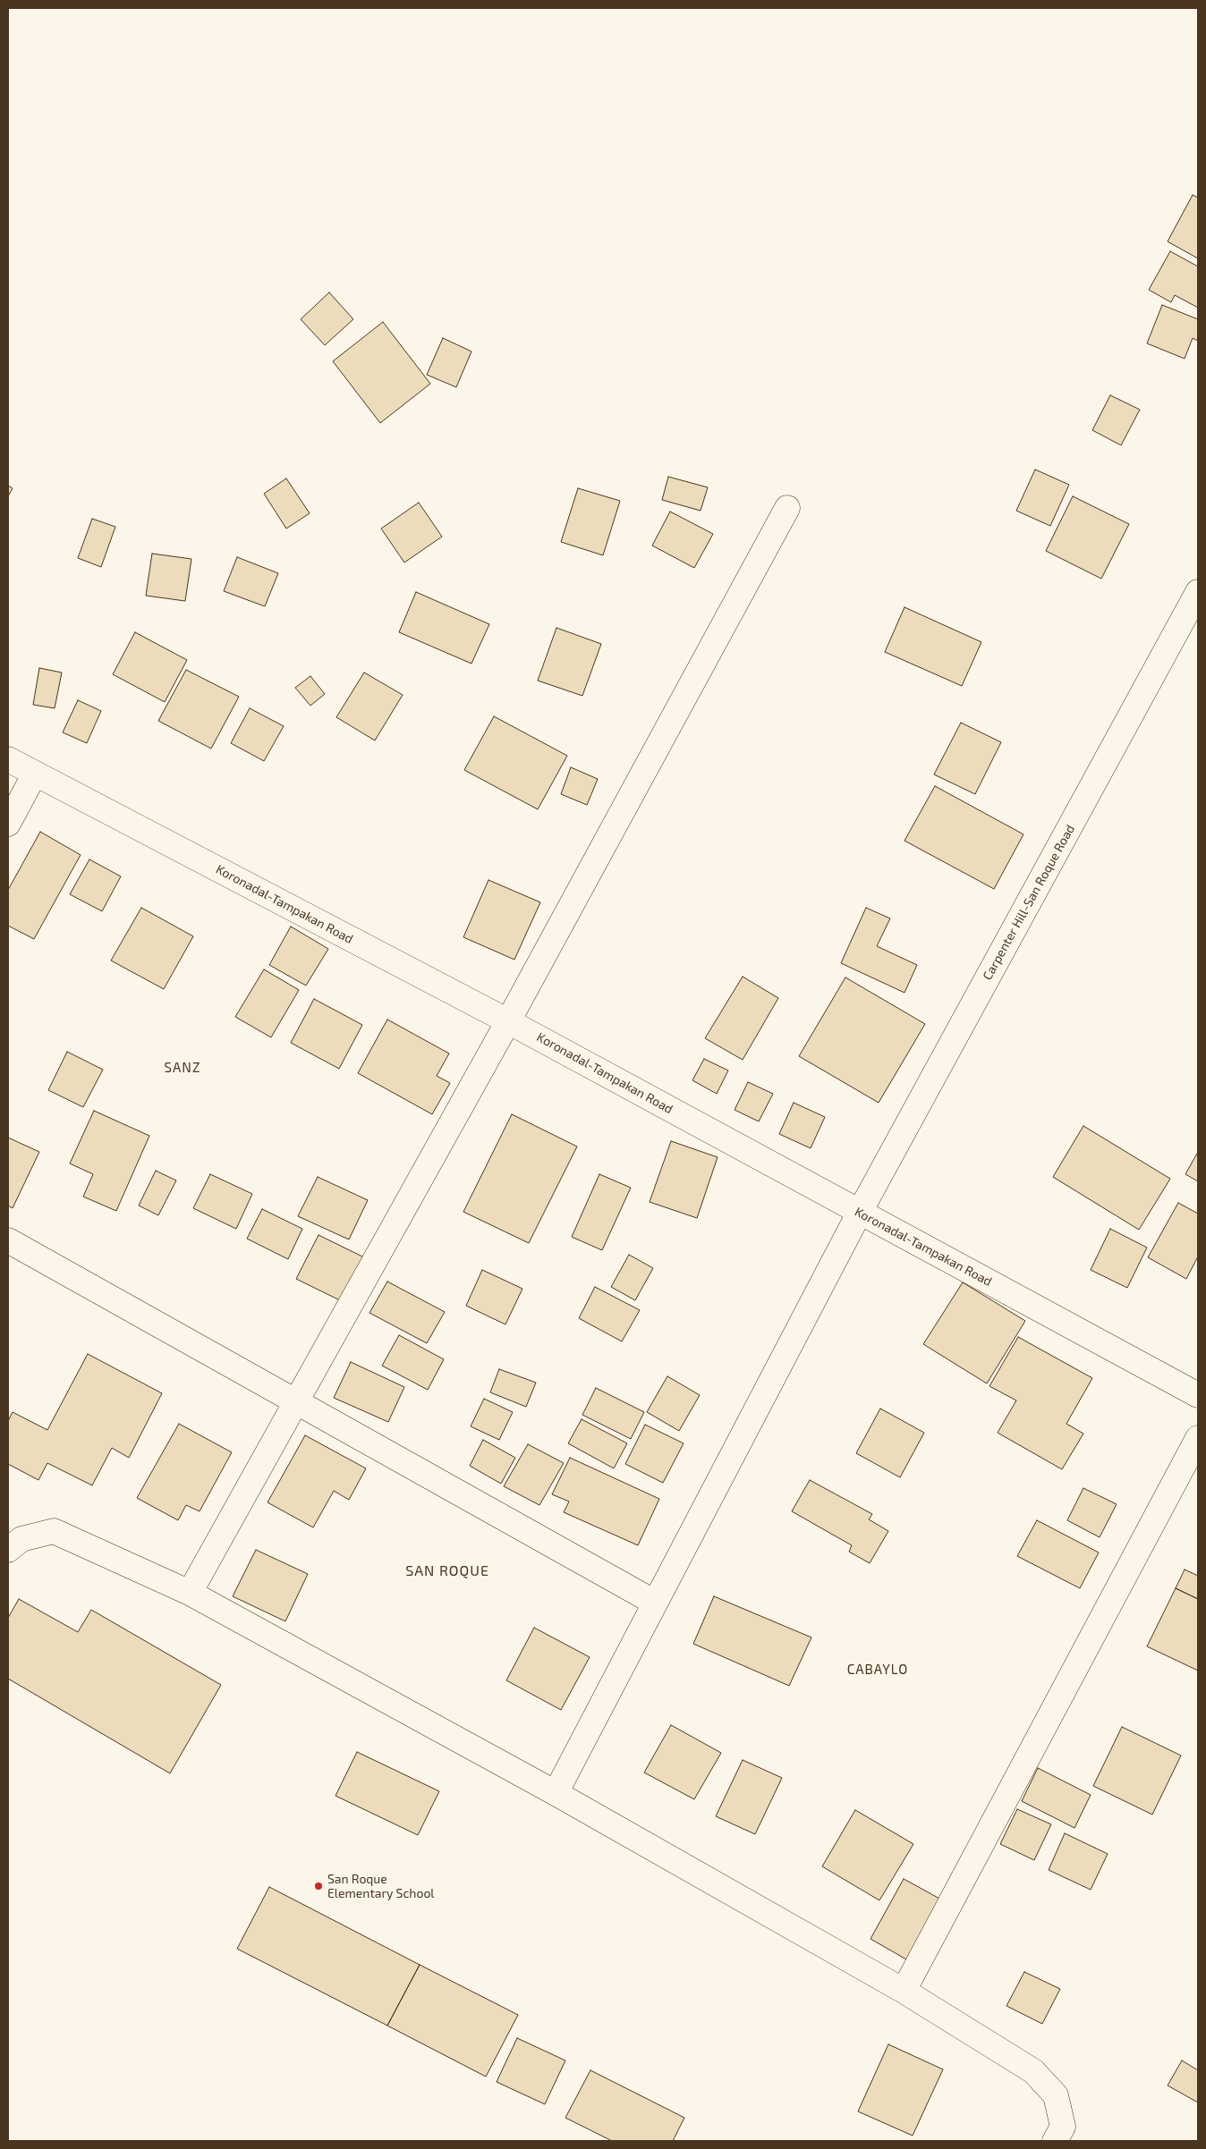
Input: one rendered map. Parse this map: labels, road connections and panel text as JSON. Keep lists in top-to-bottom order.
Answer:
{
  "streets": {
    "street": ["Carpenter Hill-San Roque Road", "Koronadal-Tampakan Road"]
  },
  "crossings": [
    ["Carpenter Hill-San Roque Road", "Koronadal-Tampakan Road"]
  ],
  "districts": ["SANZ", "SAN ROQUE", "CABAYLO"],
  "places": ["San Roque Elementary School"]
}
